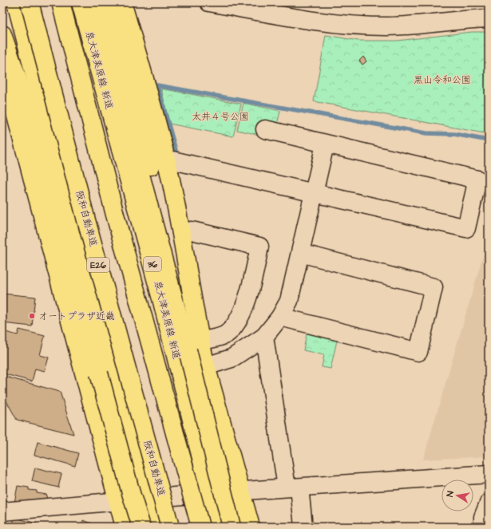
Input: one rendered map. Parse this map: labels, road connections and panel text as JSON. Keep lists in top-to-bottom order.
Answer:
{
  "streets": {
    "main road": [
      "泉大津美原線 新道",
      "阪和自動車道",
      "36",
      "E26"
    ]
  },
  "parks": ["黒山令和公園", "太井４号公園"],
  "places": ["オートプラザ近畿"],
  "north": "left"
}
